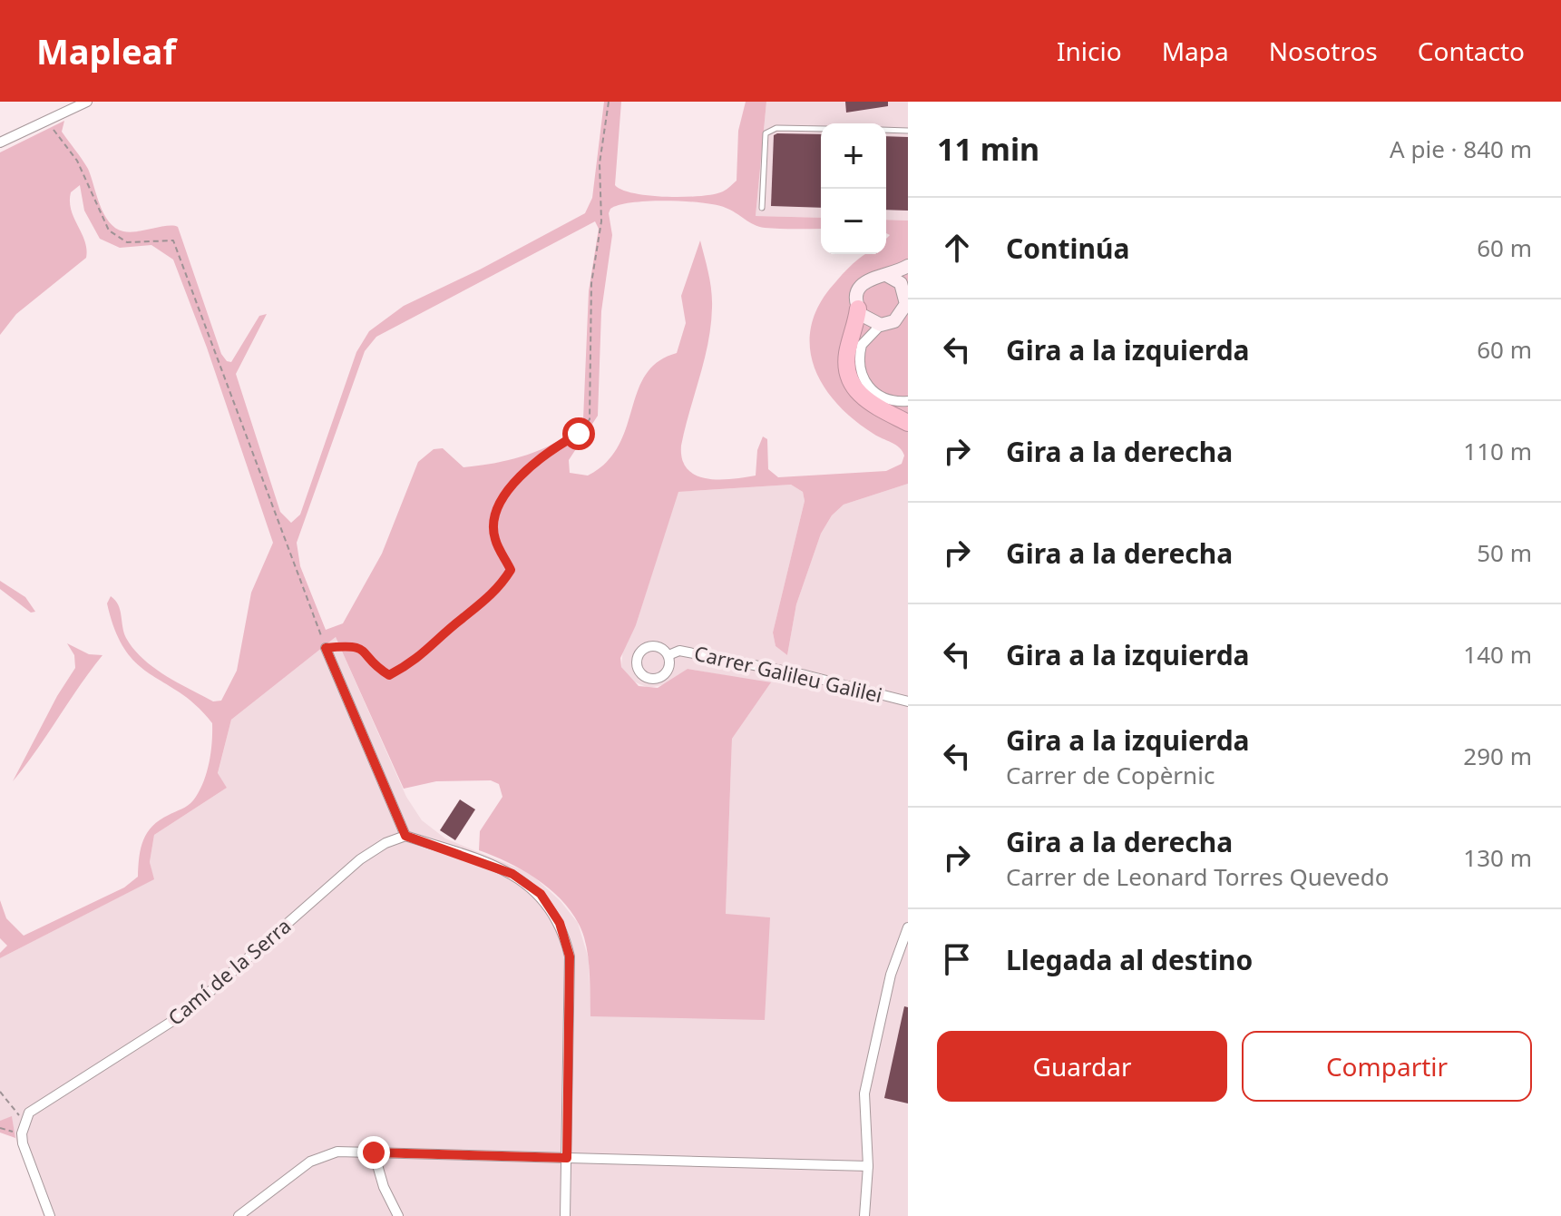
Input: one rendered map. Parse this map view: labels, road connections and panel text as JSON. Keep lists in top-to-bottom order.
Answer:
{
  "streets": {
    "street": ["Carrer Galileu Galilei", "Camí de la Serra"]
  },
  "page": {
    "header": "Mapleaf",
    "nav": [
      "Inicio",
      "Mapa",
      "Nosotros",
      "Contacto"
    ],
    "heading": ["11 min", "A pie · 840 m"],
    "map_buttons": ["+", "−"],
    "list": [
      ["Continúa", "60 m"],
      ["Gira a la izquierda", "60 m"],
      ["Gira a la derecha", "110 m"],
      ["Gira a la derecha", "50 m"],
      ["Gira a la izquierda", "140 m"],
      ["Gira a la izquierda", "Carrer de Copèrnic", "290 m"],
      ["Gira a la derecha", "Carrer de Leonard Torres Quevedo", "130 m"],
      "Llegada al destino"
    ],
    "buttons": ["Guardar", "Compartir"]
  }
}
